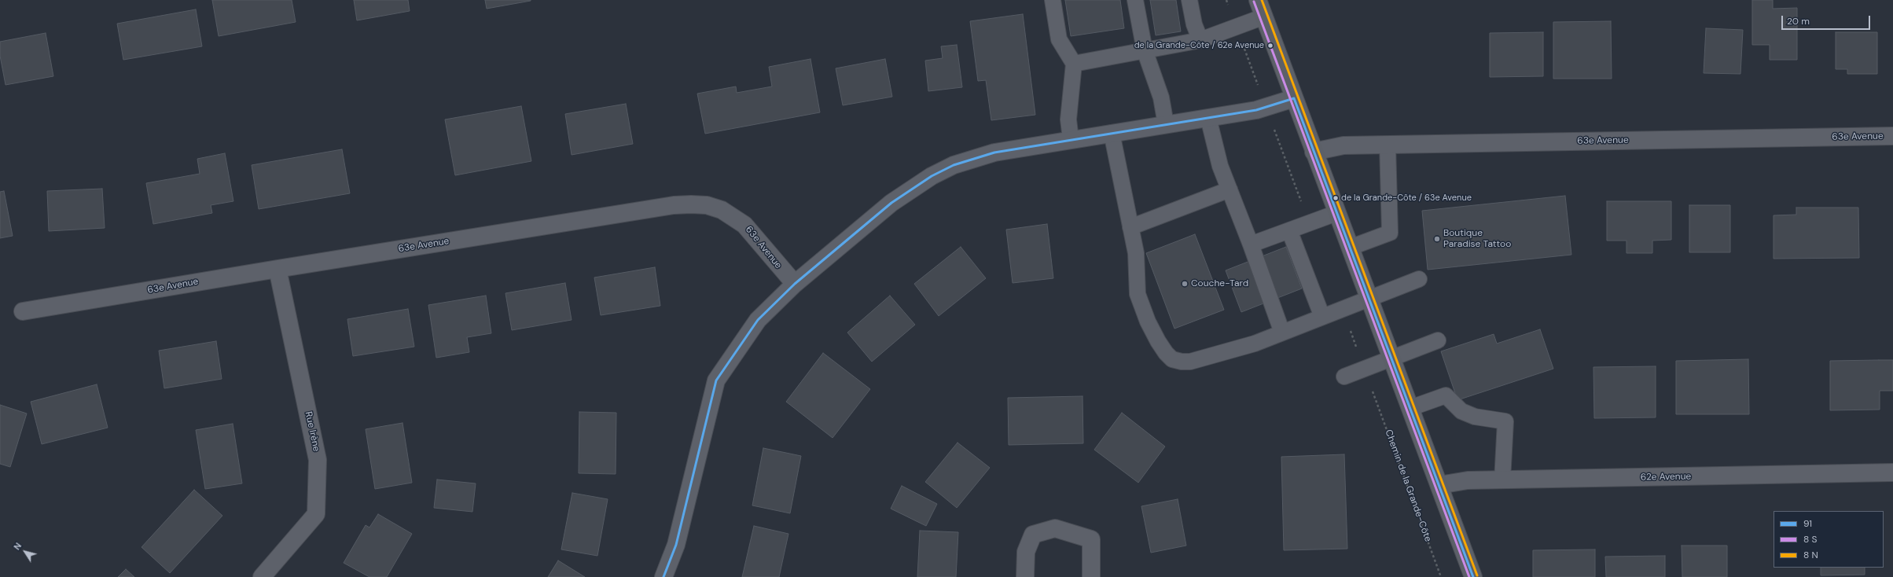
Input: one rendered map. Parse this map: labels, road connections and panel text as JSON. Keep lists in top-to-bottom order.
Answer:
{
  "streets": {
    "street": ["63e Avenue", "Rue Irène", "62e Avenue"],
    "path": ["Chemin de la Grande-Côte"]
  },
  "crossings": [
    ["63e Avenue", "Rue Irène"]
  ],
  "places": [
    "de la Grande-Côte / 62e Avenue",
    "de la Grande-Côte / 63e Avenue",
    "Boutique Paradise Tattoo",
    "Couche-Tard"
  ],
  "lines": ["transit line 91"],
  "legend": ["91", "8 S", "8 N"],
  "scale_bar": "20 m",
  "north": "top left"
}
